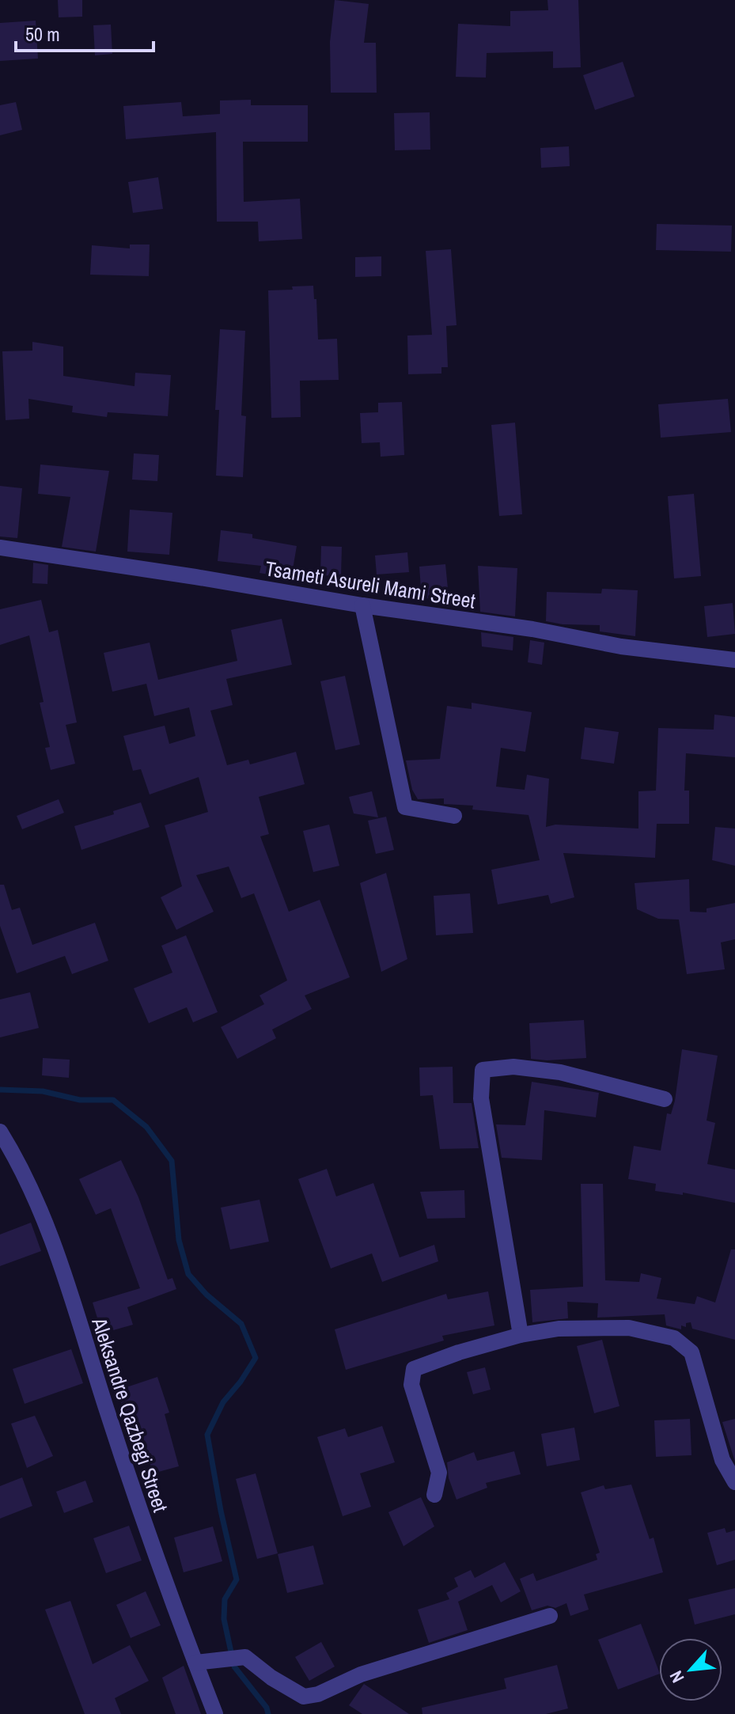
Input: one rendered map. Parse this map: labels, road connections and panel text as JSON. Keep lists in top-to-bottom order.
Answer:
{
  "streets": {
    "street": ["Tsameti Asureli Mami Street", "Aleksandre Qazbegi Street"]
  },
  "scale_bar": "50 m",
  "north": "bottom left"
}
